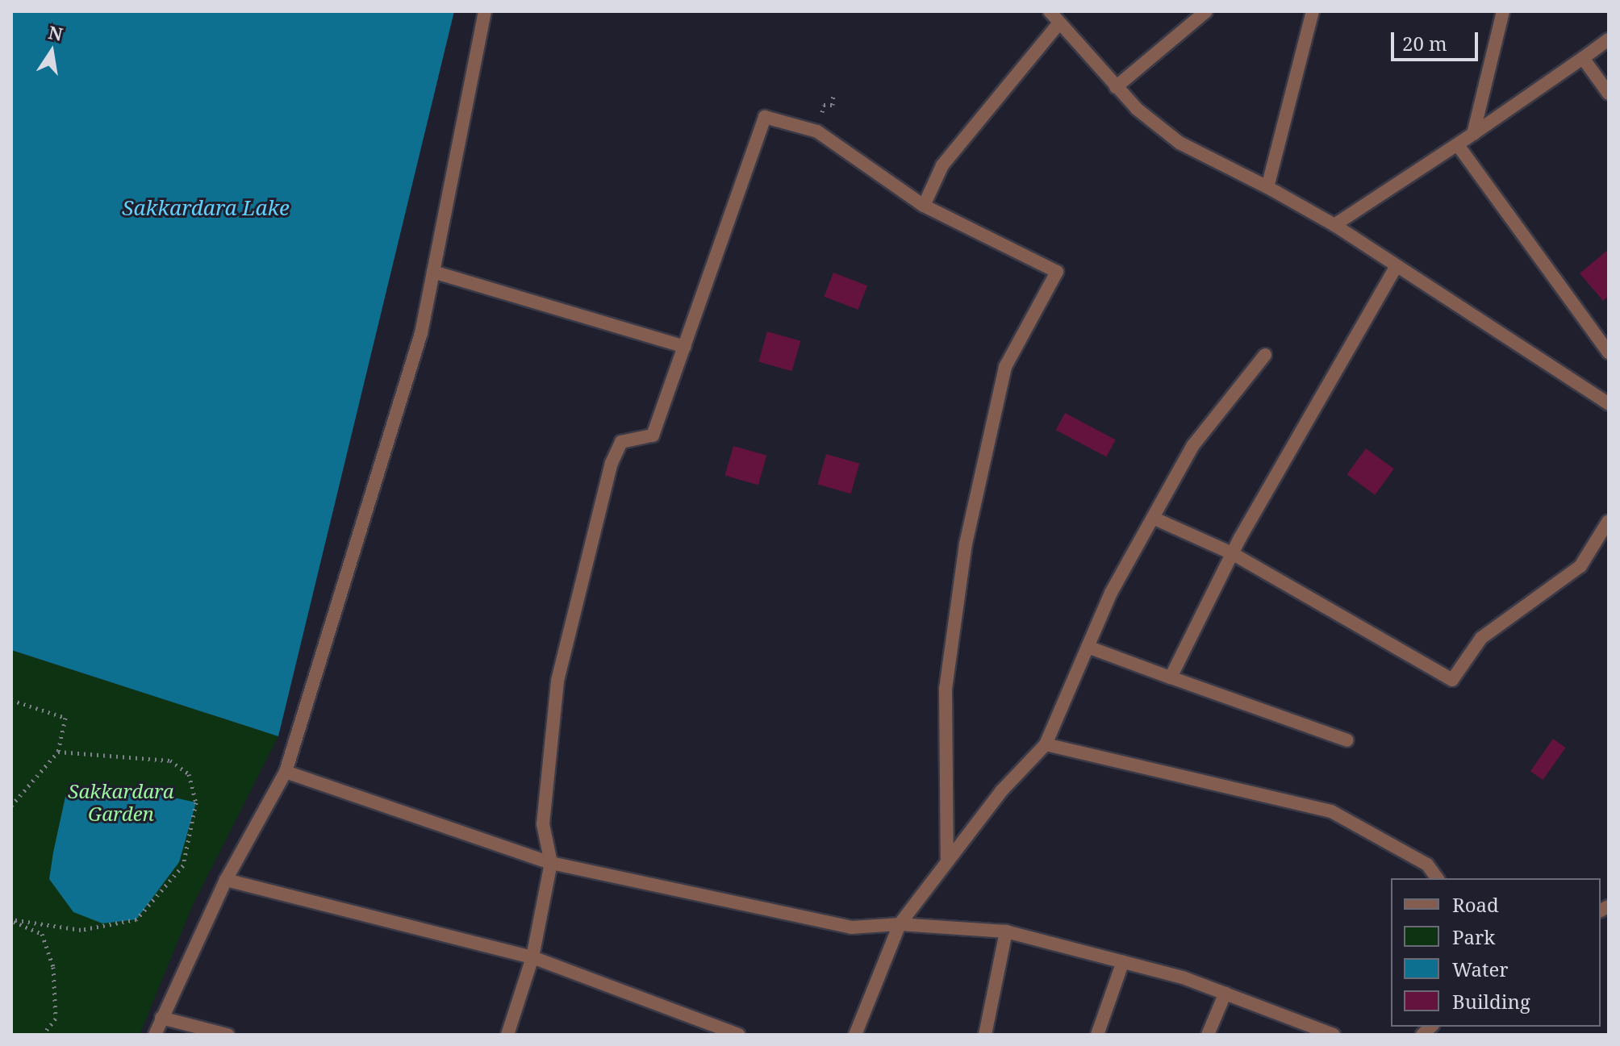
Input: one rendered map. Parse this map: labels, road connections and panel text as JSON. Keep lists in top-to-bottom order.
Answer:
{
  "water": ["Sakkardara Lake"],
  "parks": ["Sakkardara Garden"],
  "legend": [
    "Road",
    "Park",
    "Water",
    "Building"
  ],
  "scale_bar": "20 m",
  "north": "top"
}
